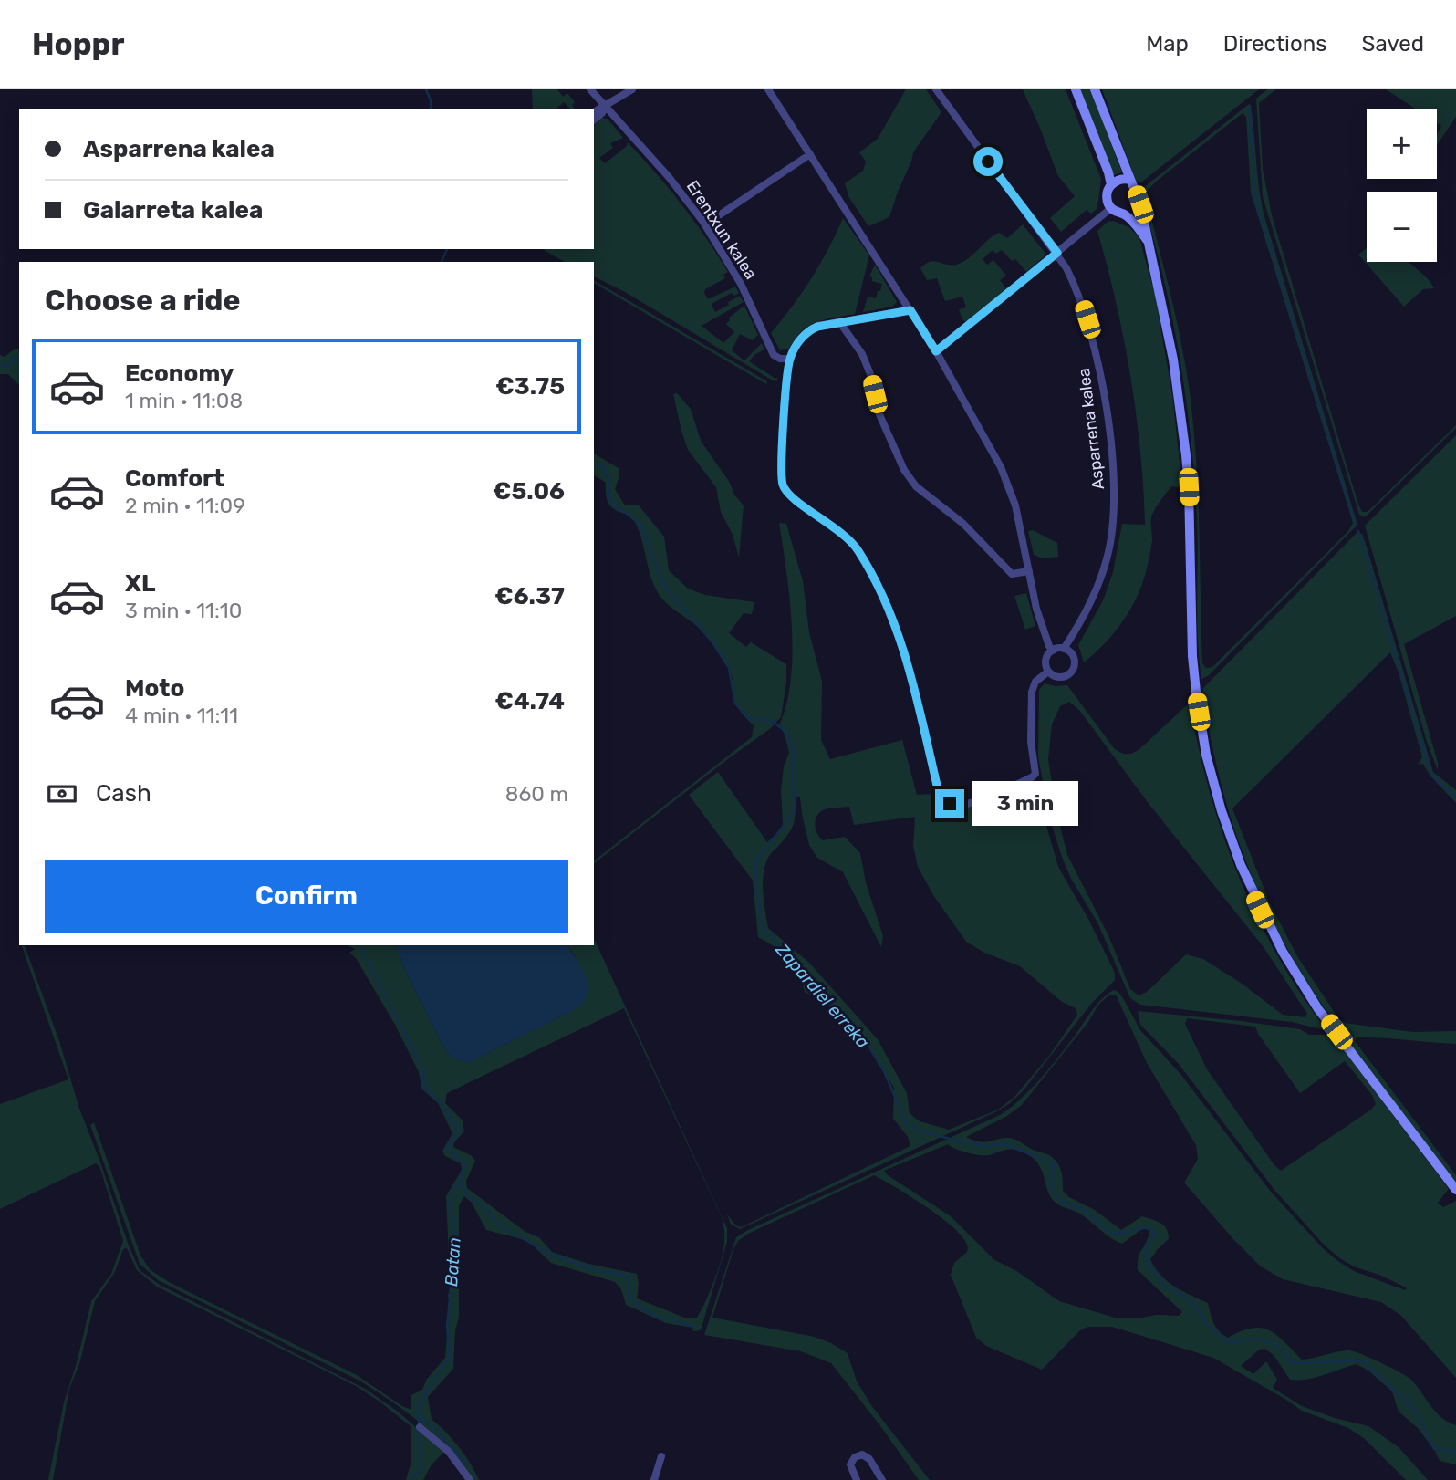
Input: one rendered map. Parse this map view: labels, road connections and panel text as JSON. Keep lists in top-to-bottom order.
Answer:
{
  "streets": {
    "street": ["Erentxun kalea", "Asparrena kalea"]
  },
  "water": ["Zapardiel erreka", "Batan"],
  "page": {
    "header": "Hoppr",
    "nav": ["Map", "Directions", "Saved"],
    "map_buttons": ["+", "−"],
    "banner": ["Asparrena kalea", "Galarreta kalea"],
    "heading": "Choose a ride",
    "list": [
      {
        "name": "Economy",
        "note": "1 min · 11:08",
        "value": "€3.75"
      },
      {
        "name": "Comfort",
        "note": "2 min · 11:09",
        "value": "€5.06"
      },
      {
        "name": "XL",
        "note": "3 min · 11:10",
        "value": "€6.37"
      },
      {
        "name": "Moto",
        "note": "4 min · 11:11",
        "value": "€4.74"
      }
    ],
    "pay": ["Cash", "860 m"],
    "bubble": "3 min",
    "buttons": "Confirm"
  }
}
